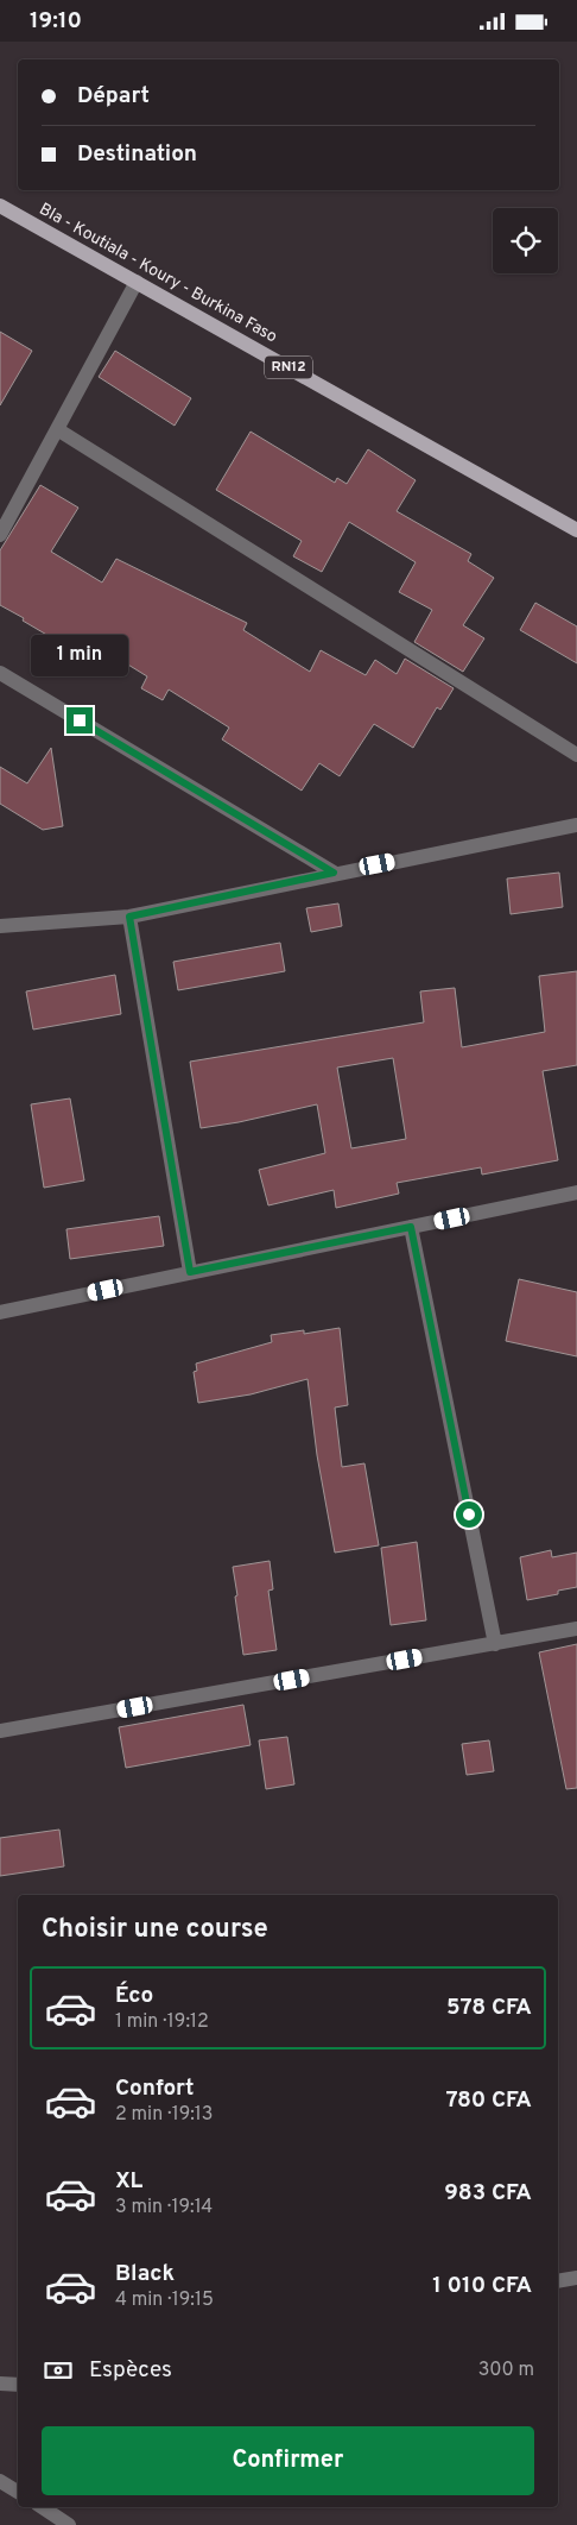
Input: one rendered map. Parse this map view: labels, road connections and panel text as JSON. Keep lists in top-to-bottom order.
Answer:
{
  "streets": {
    "main road": ["Bla - Koutiala - Koury - Burkina Faso", "RN12"]
  },
  "page": {
    "status": "19:10",
    "banner": ["Départ", "Destination"],
    "bubble": "1 min",
    "heading": "Choisir une course",
    "list": [
      {
        "name": "Éco",
        "note": "1 min · 19:12",
        "value": "578 CFA"
      },
      {
        "name": "Confort",
        "note": "2 min · 19:13",
        "value": "780 CFA"
      },
      {
        "name": "XL",
        "note": "3 min · 19:14",
        "value": "983 CFA"
      },
      {
        "name": "Black",
        "note": "4 min · 19:15",
        "value": "1 010 CFA"
      }
    ],
    "pay": ["Espèces", "300 m"],
    "buttons": "Confirmer"
  }
}
